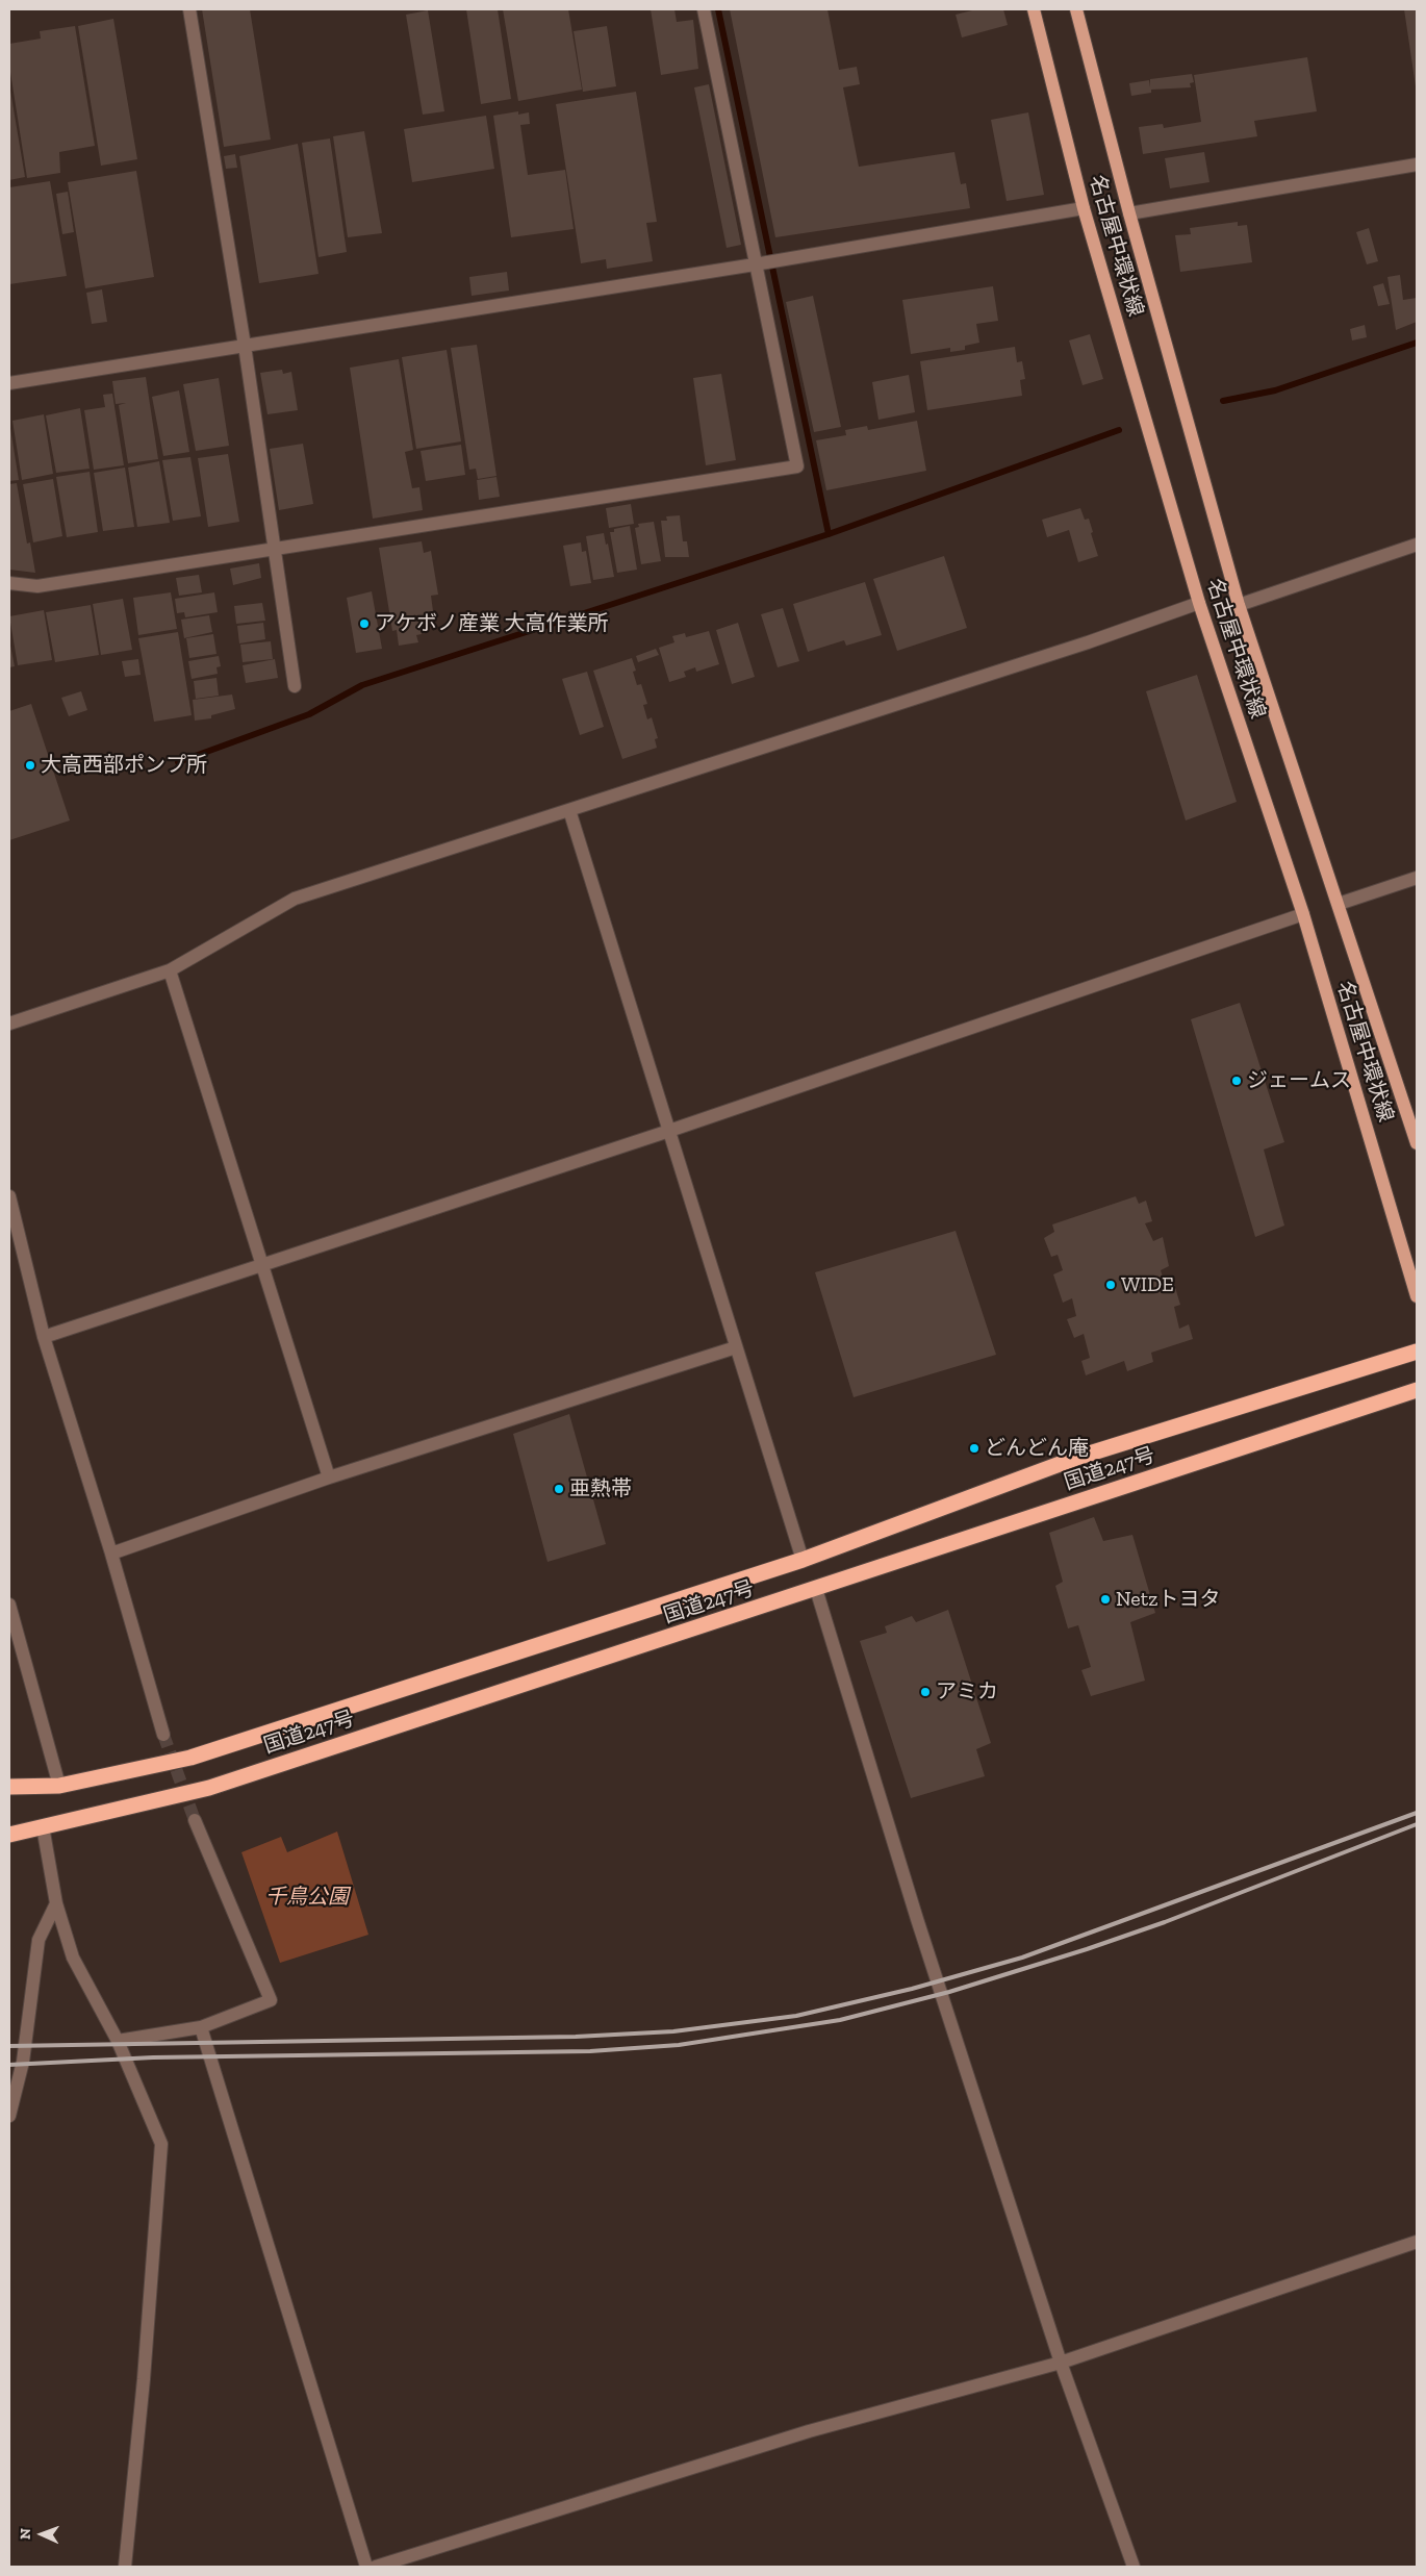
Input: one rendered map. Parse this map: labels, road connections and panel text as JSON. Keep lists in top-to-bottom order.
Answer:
{
  "streets": {
    "highway": ["国道247号"],
    "main road": ["名古屋中環状線"]
  },
  "parks": ["千鳥公園"],
  "places": [
    "アケボノ産業 大高作業所",
    "大高西部ポンプ所",
    "ジェームス",
    "WIDE",
    "どんどん庵",
    "亜熱帯",
    "Netzトヨタ",
    "アミカ"
  ],
  "north": "left"
}
